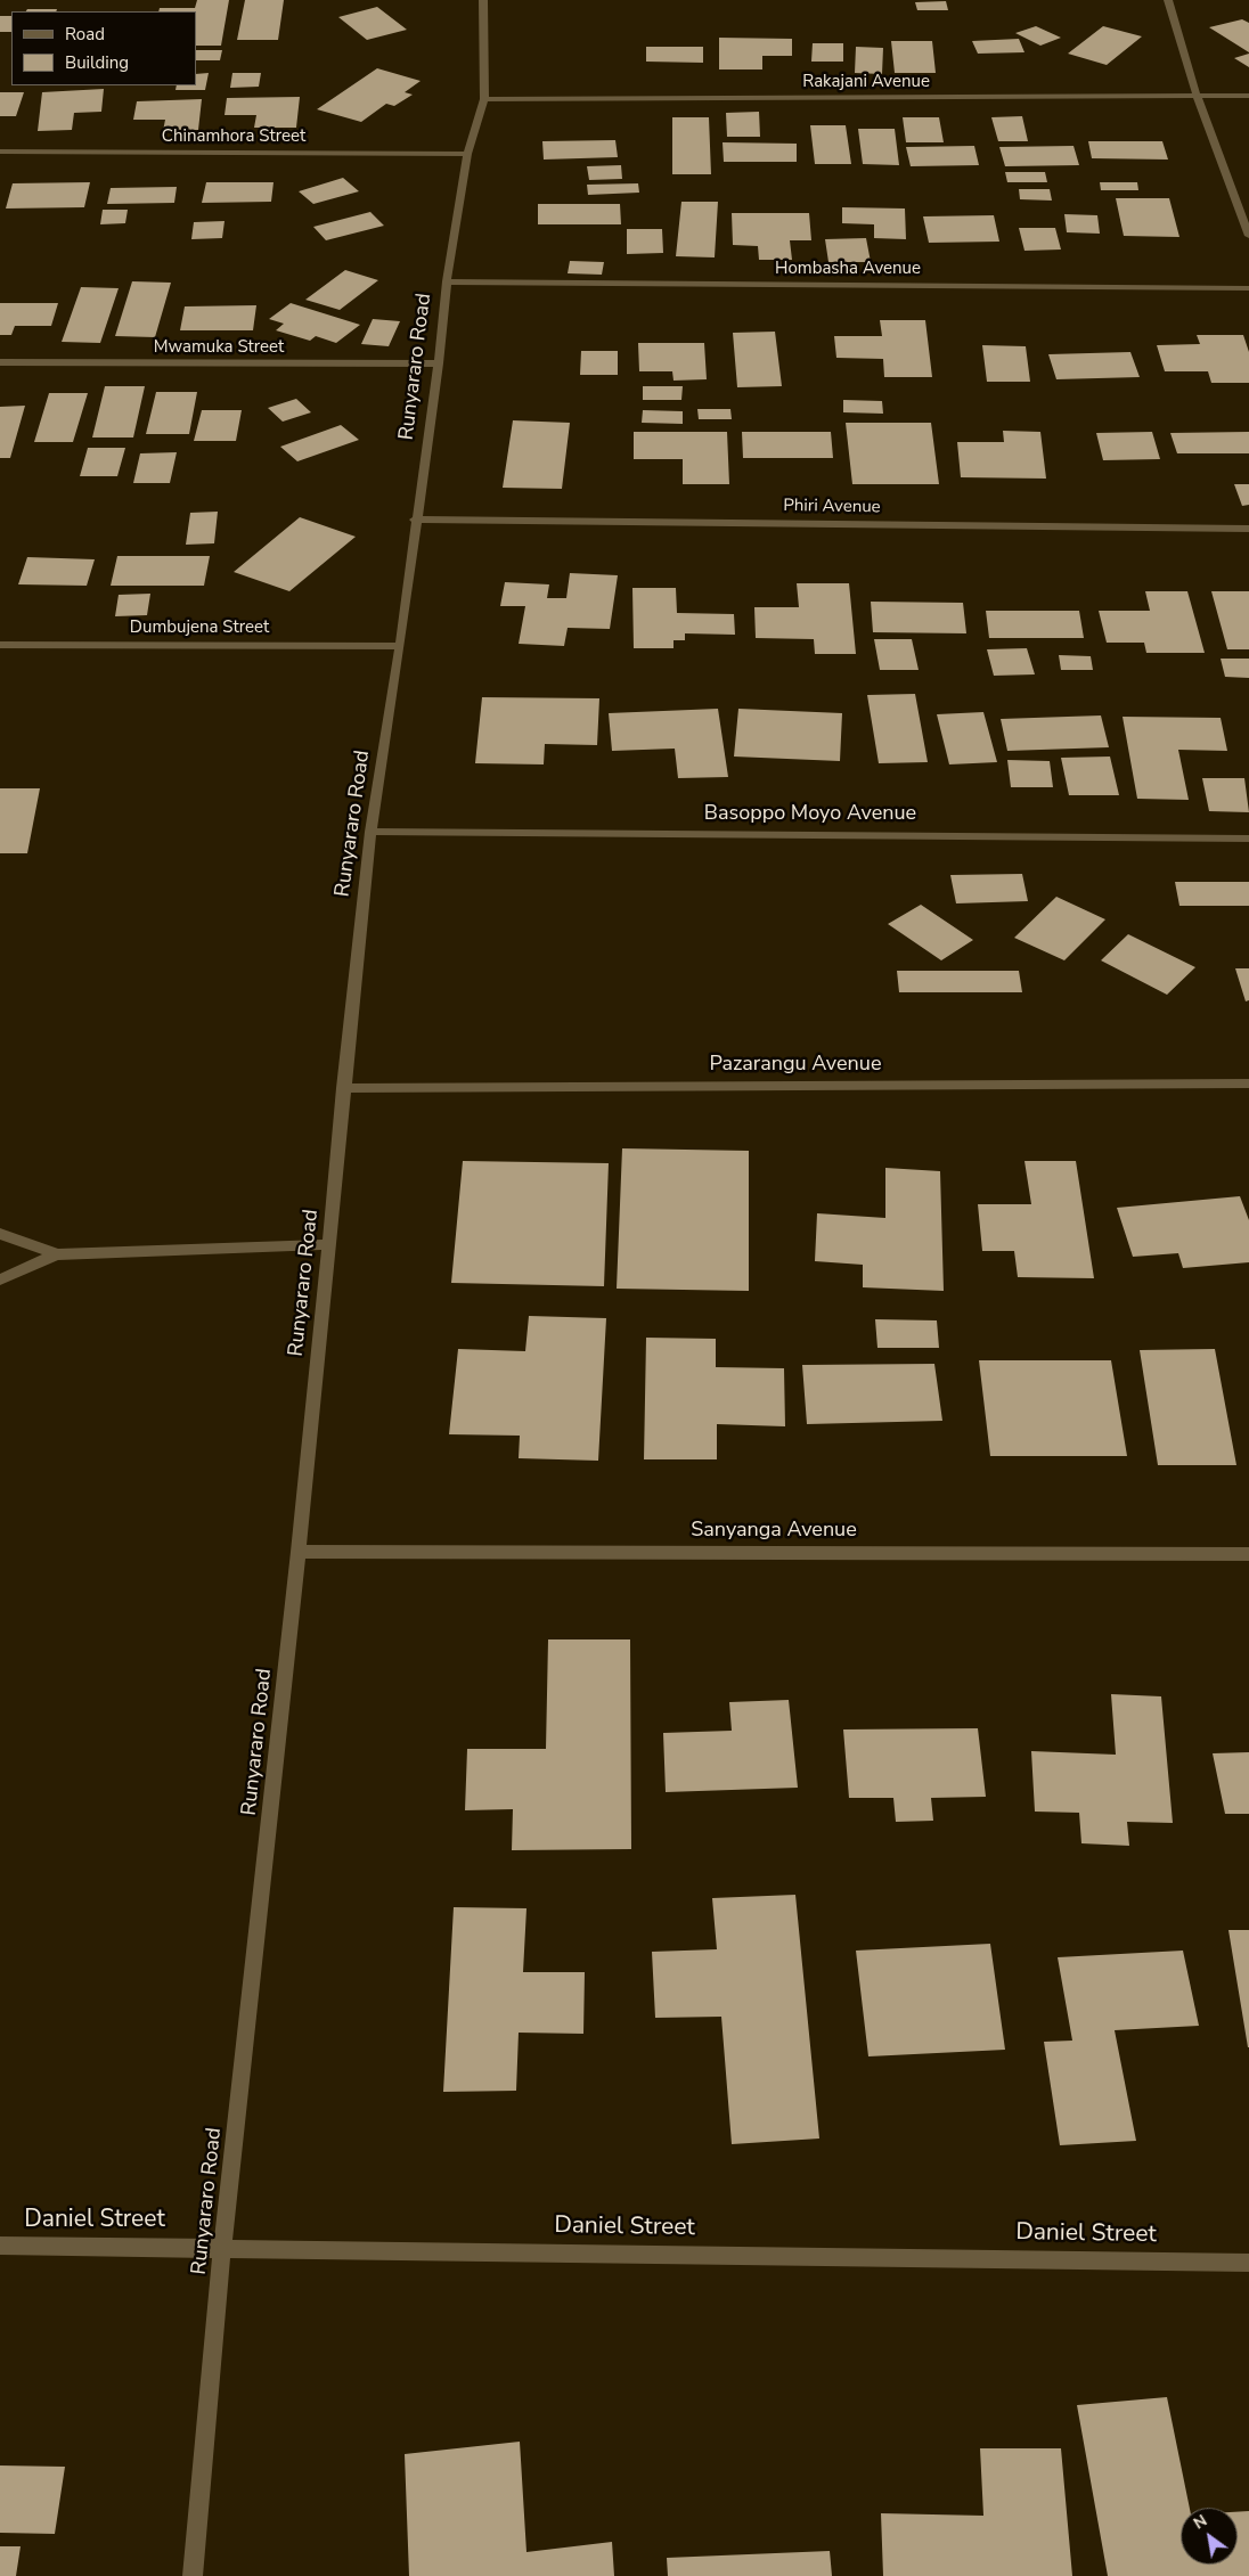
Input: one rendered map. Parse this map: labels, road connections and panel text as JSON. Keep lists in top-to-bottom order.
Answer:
{
  "streets": {
    "street": [
      "Rakajani Avenue",
      "Chinamhora Street",
      "Hombasha Avenue",
      "Mwamuka Street",
      "Runyararo Road",
      "Phiri Avenue",
      "Dumbujena Street",
      "Basoppo Moyo Avenue",
      "Pazarangu Avenue",
      "Sanyanga Avenue",
      "Daniel Street"
    ]
  },
  "crossings": [
    ["Rakajani Avenue", "Runyararo Road"],
    ["Chinamhora Street", "Runyararo Road"],
    ["Hombasha Avenue", "Runyararo Road"],
    ["Mwamuka Street", "Runyararo Road"],
    ["Runyararo Road", "Phiri Avenue"],
    ["Runyararo Road", "Dumbujena Street"],
    ["Runyararo Road", "Basoppo Moyo Avenue"],
    ["Runyararo Road", "Pazarangu Avenue"],
    ["Runyararo Road", "Sanyanga Avenue"],
    ["Runyararo Road", "Daniel Street"]
  ],
  "legend": ["Road", "Building"],
  "north": "top left"
}
